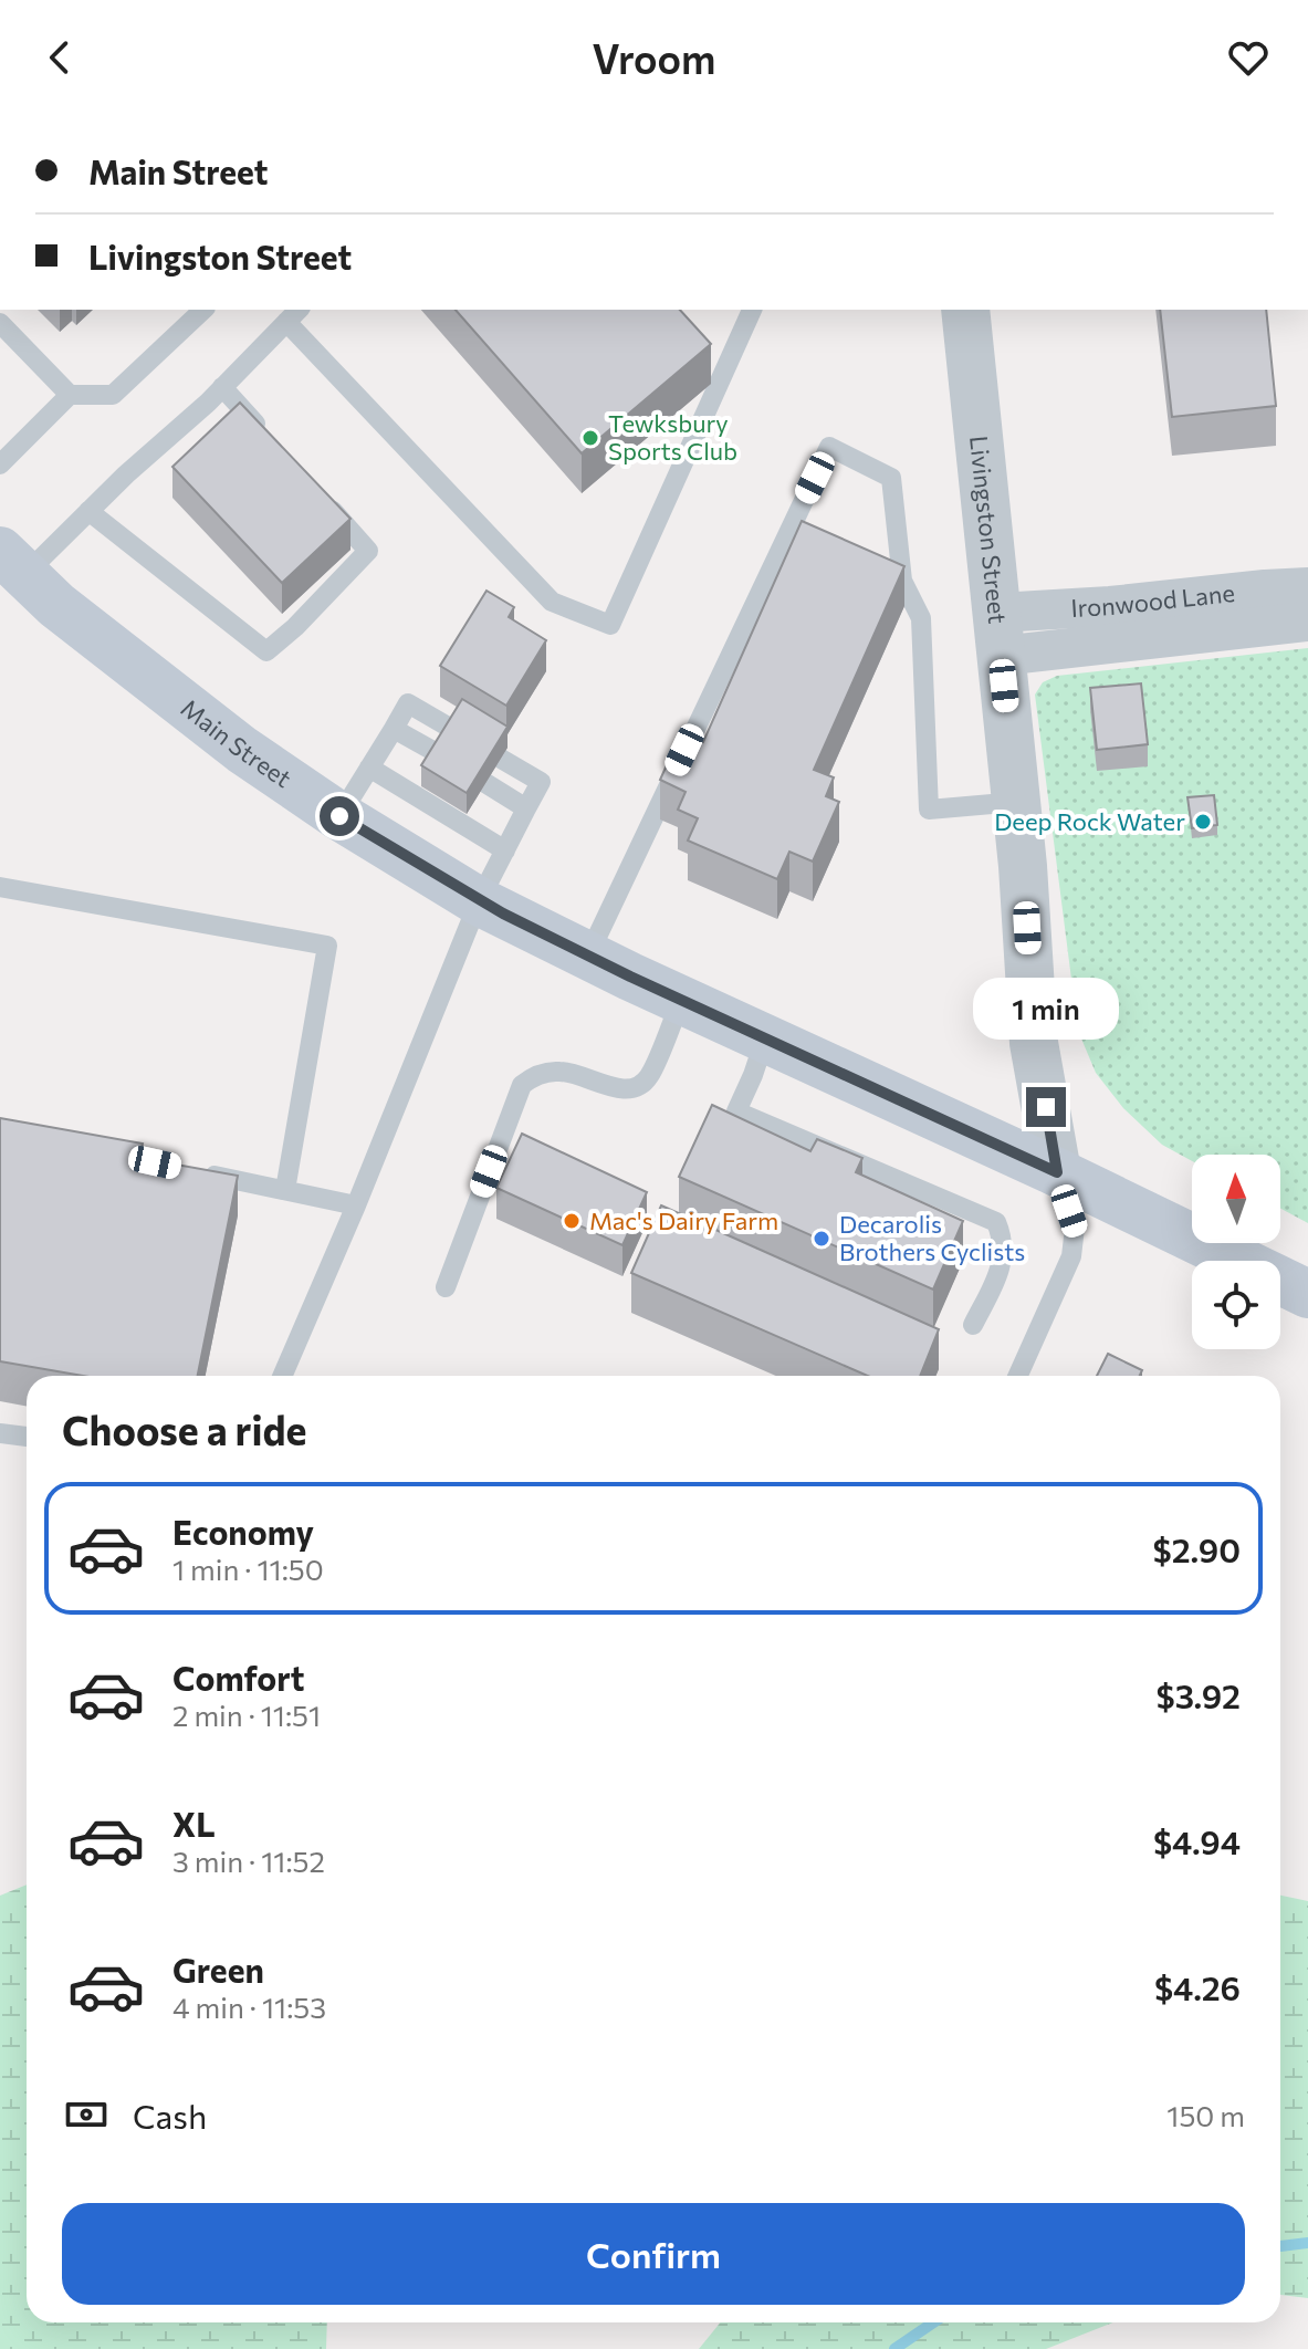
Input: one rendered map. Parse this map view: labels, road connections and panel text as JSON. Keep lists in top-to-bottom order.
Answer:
{
  "streets": {
    "main road": ["Main Street"],
    "street": ["Livingston Street", "Ironwood Lane"]
  },
  "crossings": [
    ["Livingston Street", "Ironwood Lane"],
    ["Livingston Street", "Main Street"]
  ],
  "places": [
    "Tewksbury Sports Club",
    "Deep Rock Water",
    "Mac's Dairy Farm",
    "Decarolis Brothers Cyclists"
  ],
  "north": "top",
  "page": {
    "header": "Vroom",
    "banner": ["Main Street", "Livingston Street"],
    "bubble": "1 min",
    "heading": "Choose a ride",
    "list": [
      {
        "name": "Economy",
        "note": "1 min · 11:50",
        "value": "$2.90"
      },
      {
        "name": "Comfort",
        "note": "2 min · 11:51",
        "value": "$3.92"
      },
      {
        "name": "XL",
        "note": "3 min · 11:52",
        "value": "$4.94"
      },
      {
        "name": "Green",
        "note": "4 min · 11:53",
        "value": "$4.26"
      }
    ],
    "pay": ["Cash", "150 m"],
    "buttons": "Confirm"
  }
}
